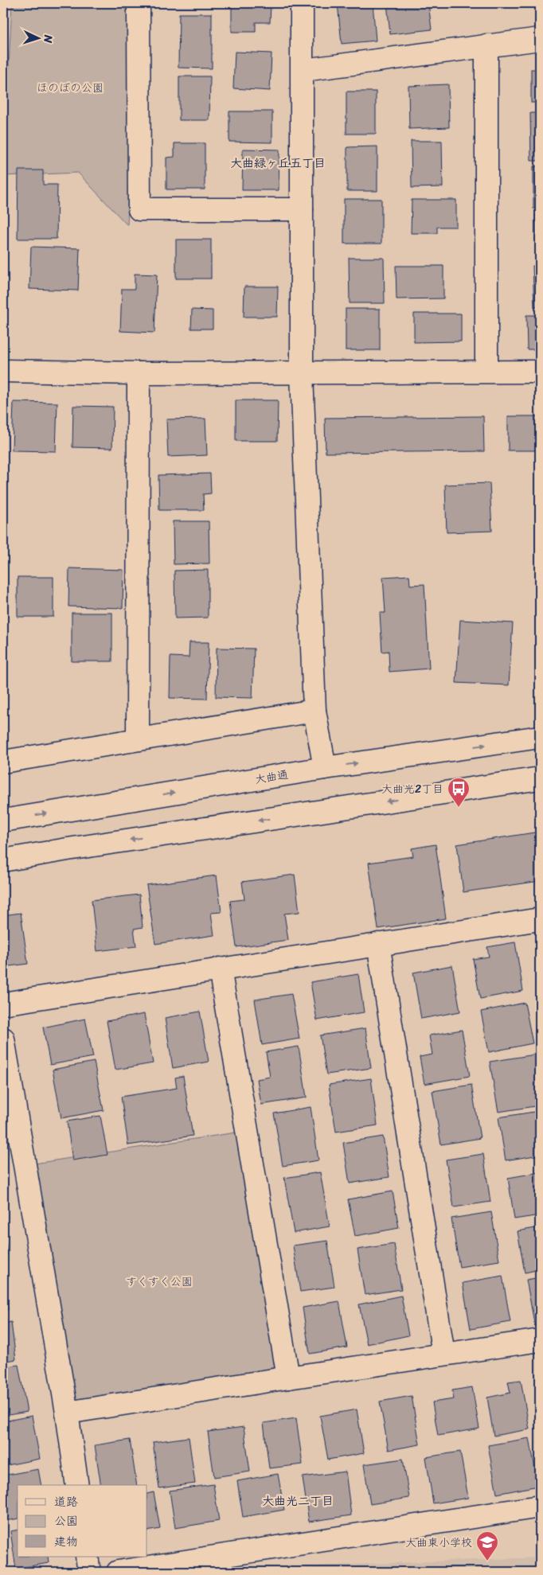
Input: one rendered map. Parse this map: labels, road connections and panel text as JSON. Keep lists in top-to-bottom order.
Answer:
{
  "streets": {
    "street": ["大曲通"]
  },
  "districts": ["大曲緑ヶ丘五丁目", "大曲光二丁目"],
  "parks": ["ほのぼの公園", "すくすく公園"],
  "places": {
    "bus stop": ["大曲光2丁目"],
    "school or university": ["大曲東小学校"]
  },
  "legend": ["道路", "公園", "建物"],
  "north": "right"
}
